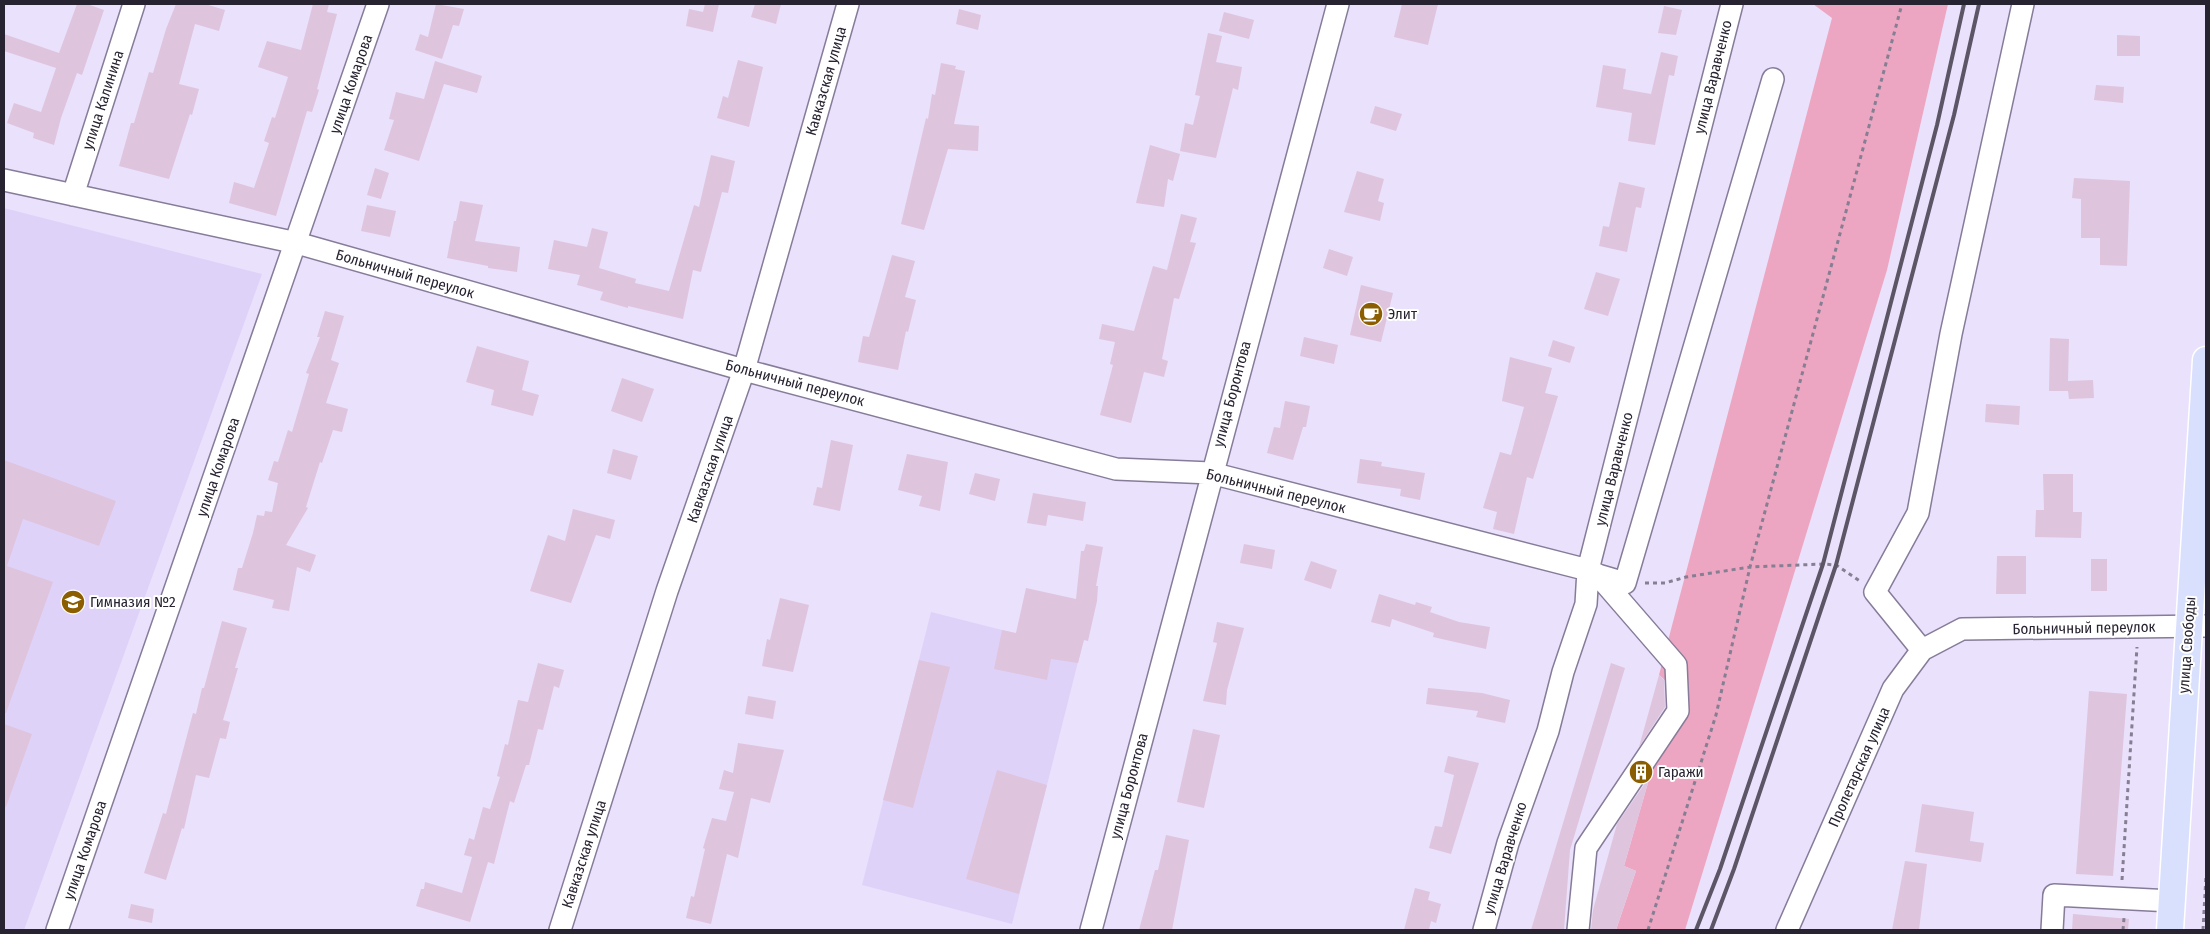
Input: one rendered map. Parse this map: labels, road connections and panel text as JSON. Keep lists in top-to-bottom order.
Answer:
{
  "streets": {
    "main road": ["улица Свободы"],
    "street": [
      "улица Варавченко",
      "Кавказская улица",
      "улица Комарова",
      "улица Калинина",
      "Больничный переулок",
      "улица Боронтова",
      "Пролетарская улица"
    ]
  },
  "crossings": [
    ["улица Варавченко", "Больничный переулок"],
    ["Кавказская улица", "Больничный переулок"],
    ["улица Комарова", "Больничный переулок"],
    ["улица Калинина", "Больничный переулок"],
    ["Больничный переулок", "улица Боронтова"],
    ["Больничный переулок", "улица Свободы"],
    ["Больничный переулок", "Пролетарская улица"]
  ],
  "places": {
    "cafe": ["Элит"],
    "school or university": ["Гимназия №2"],
    "building": ["Гаражи"]
  }
}
